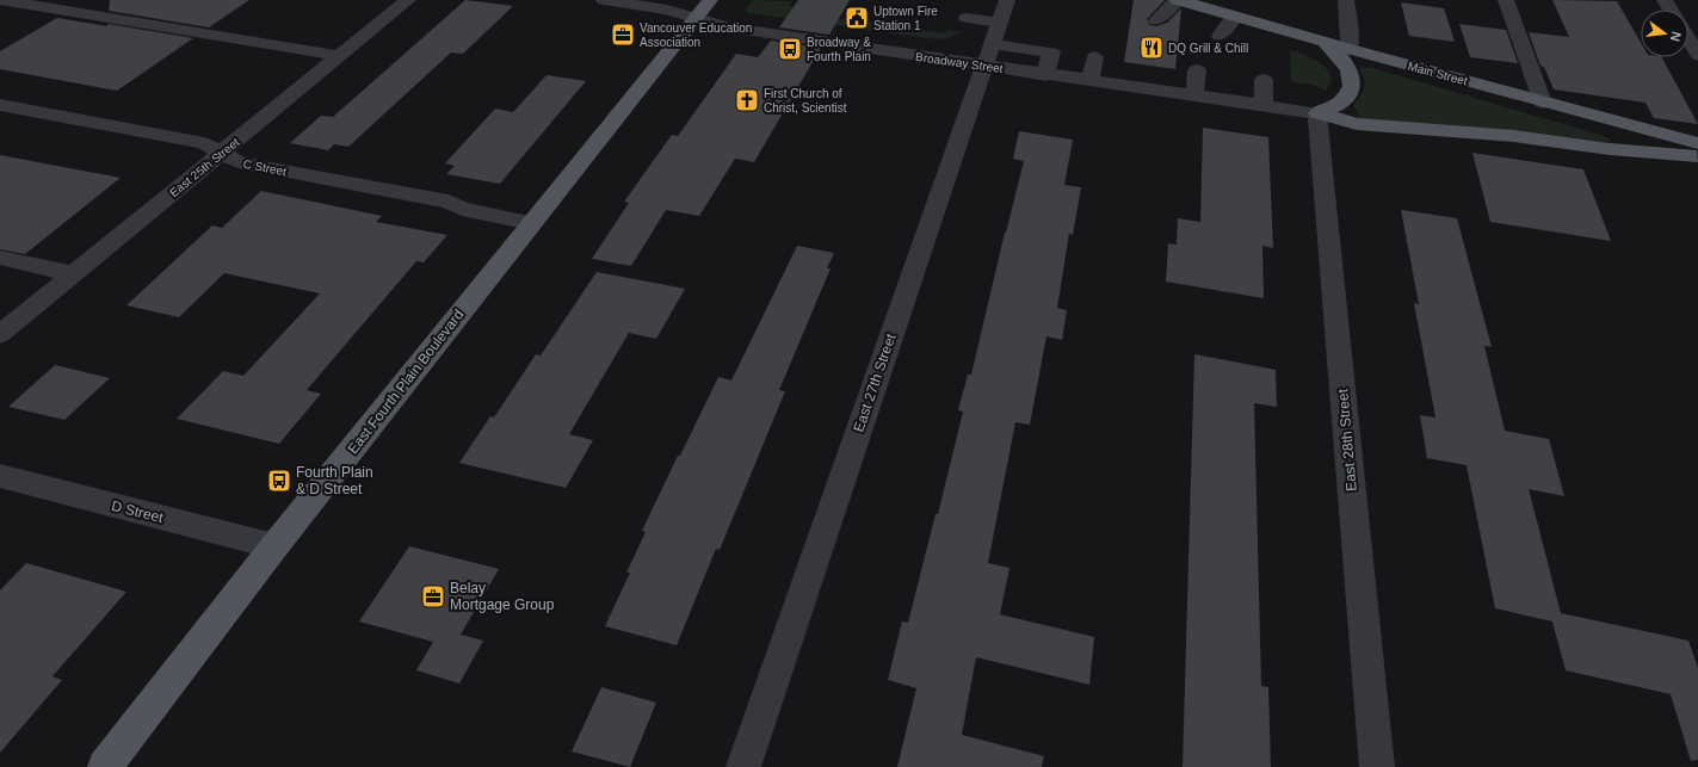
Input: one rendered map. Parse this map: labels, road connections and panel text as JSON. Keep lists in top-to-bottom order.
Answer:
{
  "streets": {
    "main road": ["Main Street", "East Fourth Plain Boulevard"],
    "street": [
      "Broadway Street",
      "East 25th Street",
      "C Street",
      "East 27th Street",
      "East 28th Street",
      "D Street"
    ]
  },
  "crossings": [
    ["Broadway Street", "East Fourth Plain Boulevard"],
    ["Broadway Street", "East 27th Street"],
    ["Broadway Street", "East 28th Street"],
    ["East 25th Street", "C Street"],
    ["C Street", "East Fourth Plain Boulevard"],
    ["East Fourth Plain Boulevard", "D Street"]
  ],
  "places": {
    "public building": ["Uptown Fire Station 1"],
    "office": ["Vancouver Education Association", "Belay Mortgage Group"],
    "restaurant": ["DQ Grill & Chill"],
    "bus stop": ["Broadway & Fourth Plain", "Fourth Plain & D Street"],
    "church": ["First Church of Christ, Scientist"]
  },
  "north": "right"
}
